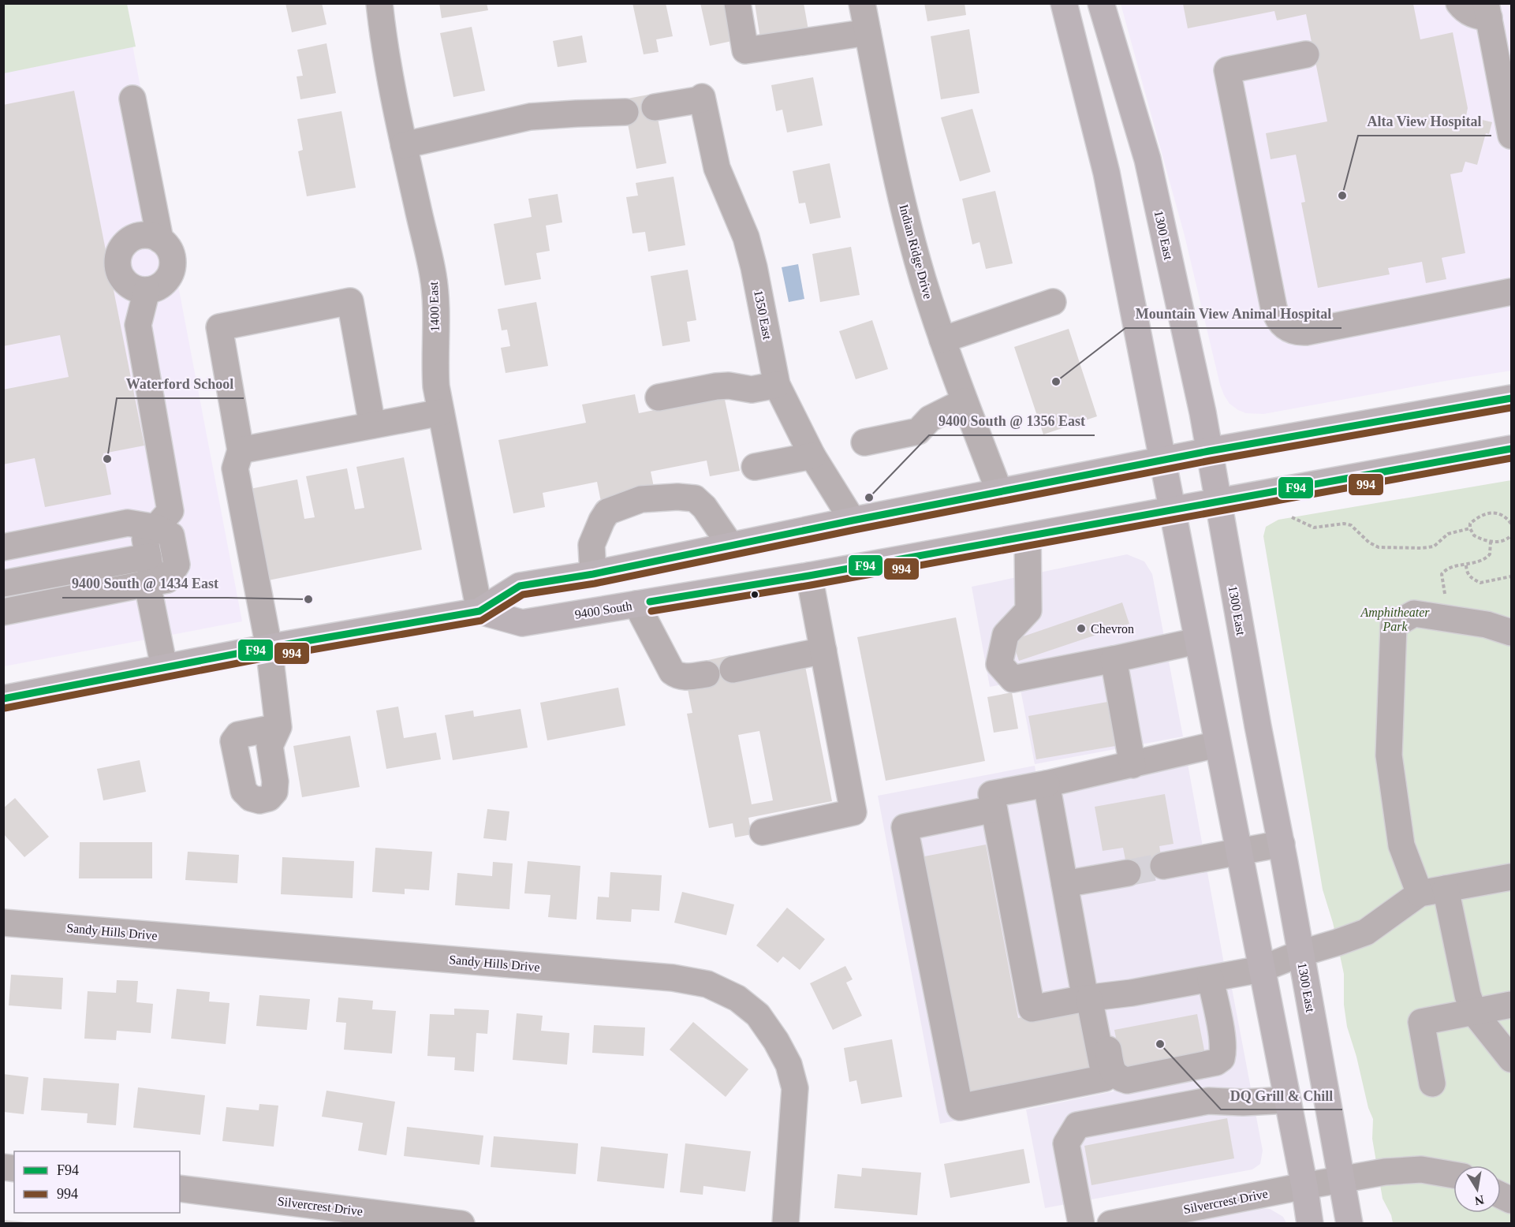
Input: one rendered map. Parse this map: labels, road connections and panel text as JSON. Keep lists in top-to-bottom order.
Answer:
{
  "streets": {
    "main road": ["1300 East", "9400 South"],
    "street": [
      "Indian Ridge Drive",
      "1400 East",
      "1350 East",
      "Sandy Hills Drive",
      "Silvercrest Drive"
    ]
  },
  "crossings": [
    ["1300 East", "9400 South"],
    ["1300 East", "Silvercrest Drive"],
    ["Indian Ridge Drive", "9400 South"],
    ["1400 East", "9400 South"],
    ["1350 East", "9400 South"]
  ],
  "parks": ["Amphitheater Park"],
  "places": [
    "Alta View Hospital",
    "Mountain View Animal Hospital",
    "Waterford School",
    "9400 South @ 1356 East",
    "9400 South @ 1434 East",
    "Chevron",
    "DQ Grill & Chill"
  ],
  "lines": ["transit line F94", "transit line 994"],
  "legend": ["F94", "994"],
  "north": "bottom"
}
